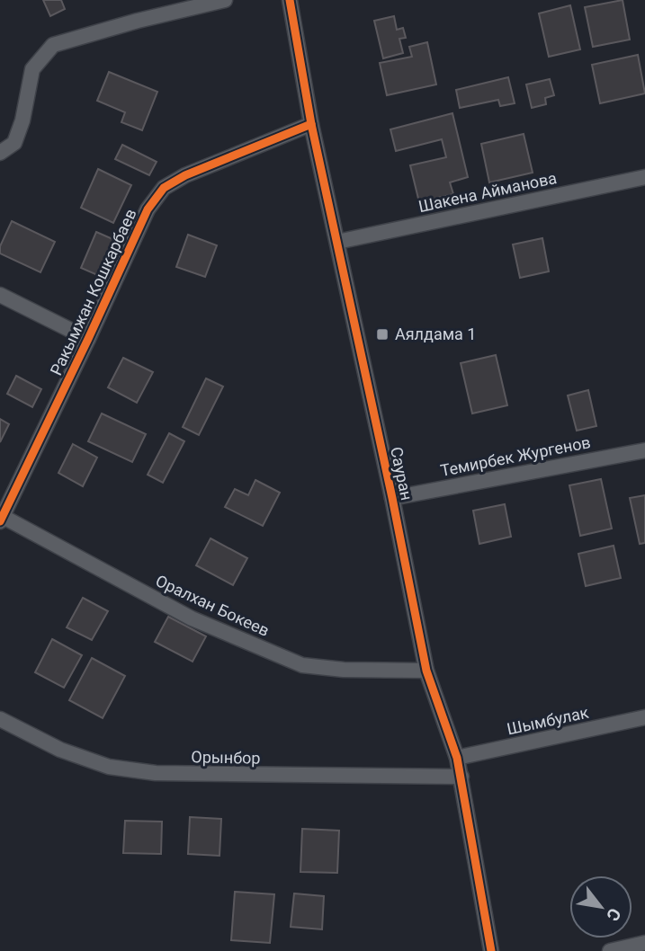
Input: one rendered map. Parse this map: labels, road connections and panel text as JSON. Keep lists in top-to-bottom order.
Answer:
{
  "streets": {
    "street": [
      "Шакена Айманова",
      "Ракымжан Кошкарбаев",
      "Темирбек Жургенов",
      "Сауран",
      "Оралхан Бокеев",
      "Шымбулак",
      "Орынбор"
    ]
  },
  "crossings": [
    ["Шакена Айманова", "Сауран"],
    ["Ракымжан Кошкарбаев", "Сауран"],
    ["Ракымжан Кошкарбаев", "Оралхан Бокеев"],
    ["Темирбек Жургенов", "Сауран"],
    ["Сауран", "Оралхан Бокеев"],
    ["Сауран", "Шымбулак"],
    ["Сауран", "Орынбор"]
  ],
  "places": {
    "transit": ["Аялдама 1"]
  },
  "north": "bottom right"
}
